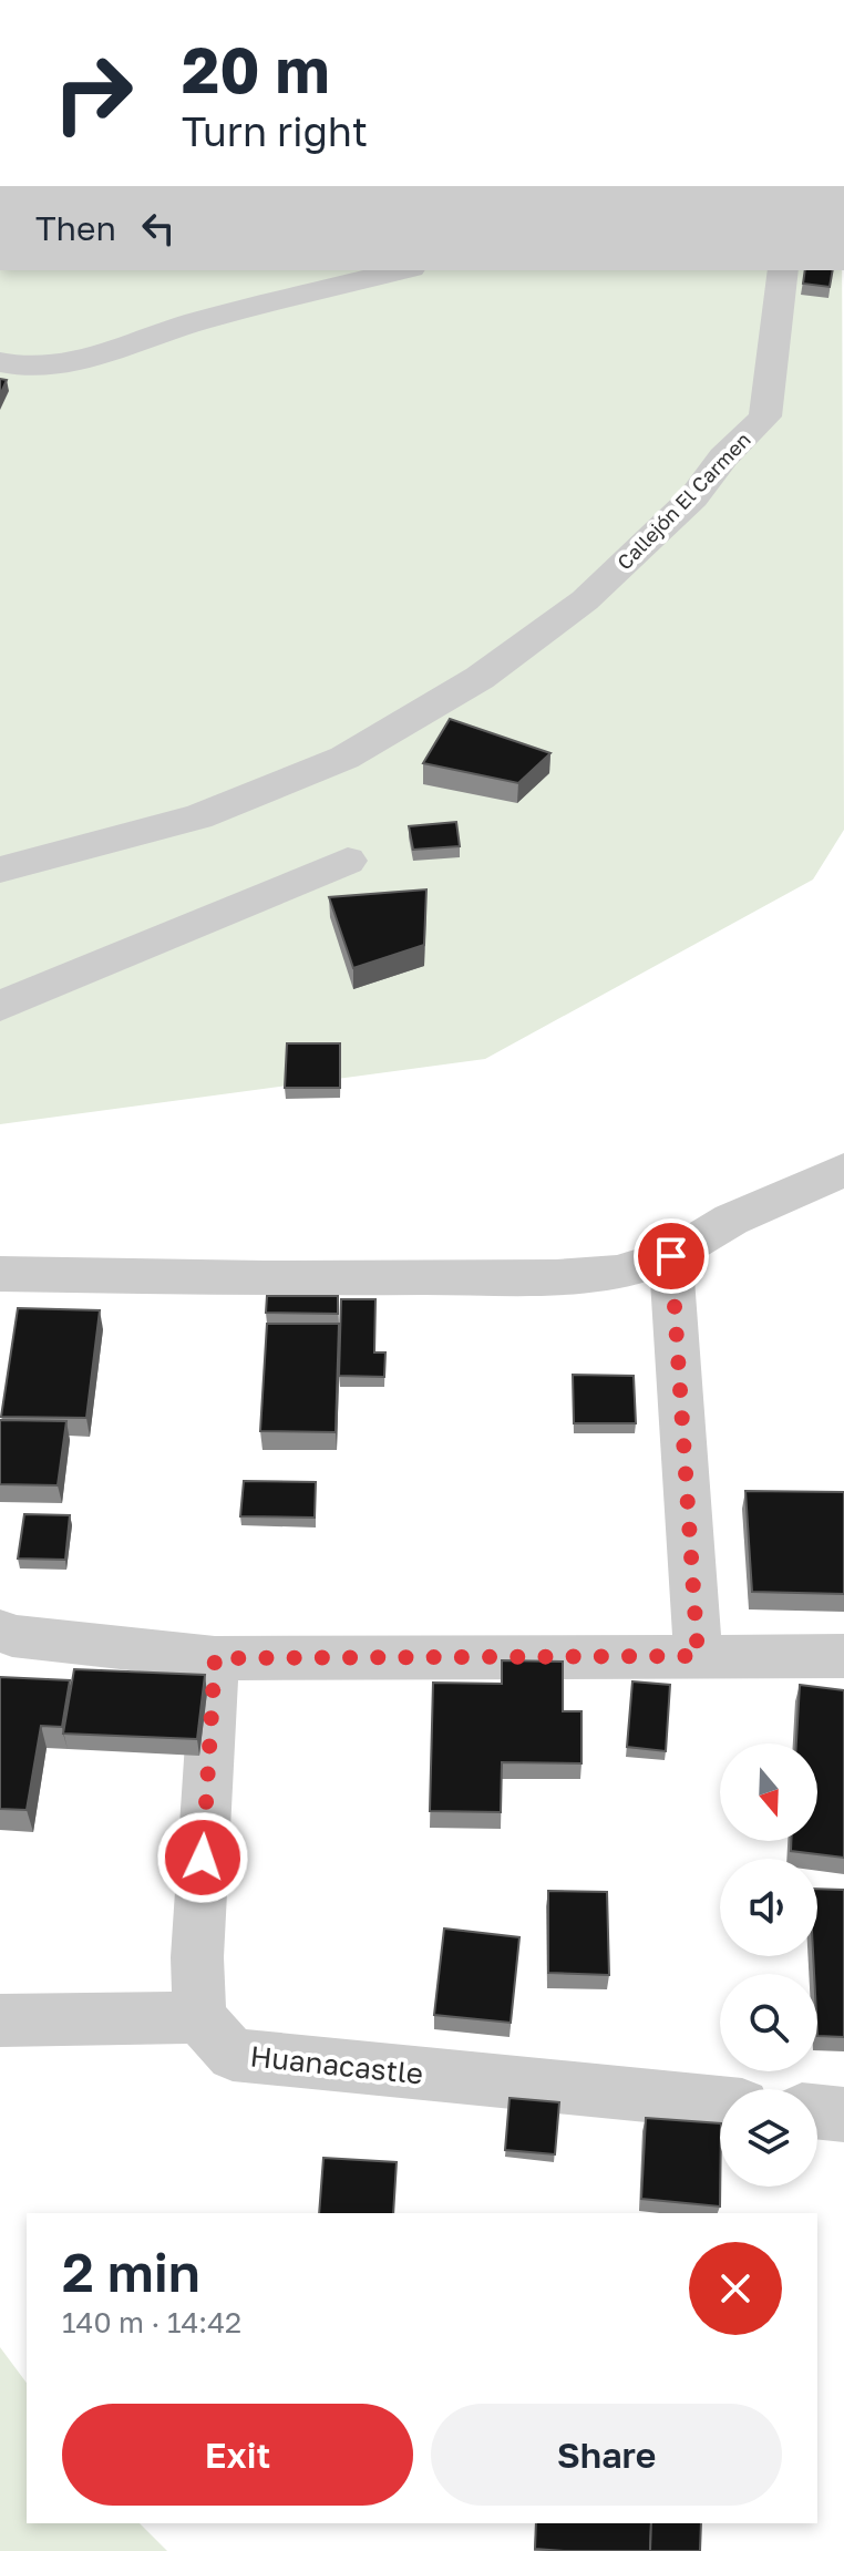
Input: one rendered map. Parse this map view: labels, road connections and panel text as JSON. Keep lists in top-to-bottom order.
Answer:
{
  "streets": {
    "street": ["Callejón El Carmen", "Huanacastle"]
  },
  "north": "bottom",
  "page": {
    "turn": ["20 m", "Turn right"],
    "then": "Then",
    "heading": ["2 min", "140 m · 14:42"],
    "buttons": ["Exit", "Share"]
  }
}
